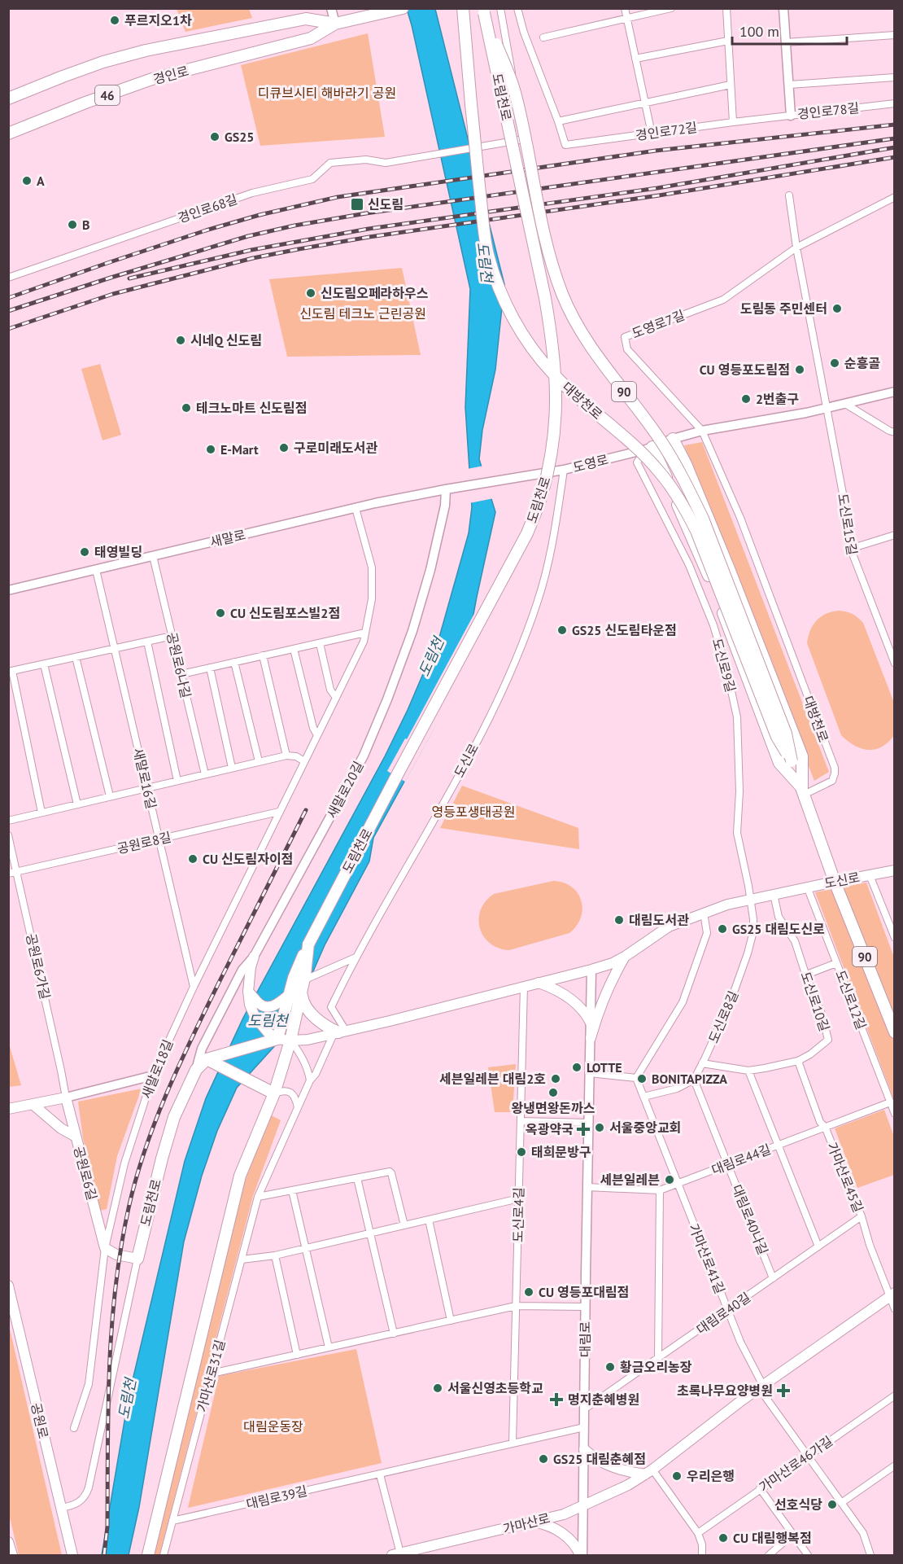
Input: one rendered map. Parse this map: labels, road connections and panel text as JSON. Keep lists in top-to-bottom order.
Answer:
{
  "streets": {
    "main road": [
      "경인로",
      "46",
      "도림천로",
      "90",
      "대방천로",
      "도신로",
      "공원로6길",
      "공원로",
      "가마산로"
    ],
    "street": [
      "경인로78길",
      "경인로72길",
      "경인로68길",
      "도영로7길",
      "도영로",
      "도신로15길",
      "새말로",
      "공원로6나길",
      "도신로9길",
      "새말로16길",
      "새말로20길",
      "공원로8길",
      "공원로6가길",
      "도신로12길",
      "도신로10길",
      "도신로8길",
      "새말로18길",
      "대림로44길",
      "가마산로45길",
      "도신로4길",
      "대림로40나길",
      "가마산로41길",
      "대림로40길",
      "대림로",
      "가마산로31길",
      "가마산로46가길",
      "대림로39길"
    ]
  },
  "crossings": [
    ["도림천로", "대방천로"],
    ["도림천로", "도신로"],
    ["도림천로", "새말로20길"],
    ["도림천로", "공원로"],
    ["경인로78길", "경인로72길"],
    ["도영로7길", "대방천로"],
    ["도영로7길", "도영로"],
    ["대방천로", "도영로"],
    ["대방천로", "도신로"],
    ["도영로", "도신로15길"],
    ["도영로", "새말로"],
    ["도영로", "도신로9길"],
    ["도영로", "도신로"],
    ["도영로", "새말로20길"],
    ["새말로", "공원로6나길"],
    ["새말로", "새말로16길"],
    ["새말로", "새말로20길"],
    ["새말로", "새말로18길"],
    ["도신로9길", "도신로"],
    ["도신로9길", "도신로8길"],
    ["도신로", "도신로12길"],
    ["도신로", "도신로10길"],
    ["도신로", "도신로8길"],
    ["도신로", "도신로4길"],
    ["도신로", "대림로"],
    ["도신로", "가마산로31길"],
    ["새말로16길", "공원로8길"],
    ["새말로16길", "새말로18길"],
    ["공원로8길", "공원로6가길"],
    ["공원로8길", "새말로18길"],
    ["공원로6가길", "공원로6길"],
    ["도신로12길", "대림로44길"],
    ["도신로10길", "도신로8길"],
    ["도신로10길", "가마산로45길"],
    ["도신로8길", "대림로40나길"],
    ["새말로18길", "공원로6길"],
    ["대림로44길", "가마산로45길"],
    ["대림로44길", "대림로40나길"],
    ["대림로44길", "가마산로41길"],
    ["대림로44길", "대림로"],
    ["가마산로45길", "대림로40길"],
    ["가마산로45길", "가마산로"],
    ["도신로4길", "대림로39길"],
    ["대림로40나길", "대림로40길"],
    ["가마산로41길", "대림로40길"],
    ["가마산로41길", "가마산로"],
    ["대림로40길", "대림로"],
    ["대림로", "대림로39길"],
    ["대림로", "가마산로"],
    ["가마산로31길", "대림로39길"]
  ],
  "water": ["도림천"],
  "parks": [
    "디큐브시티 해바라기 공원",
    "신도림 테크노 근린공원",
    "영등포생태공원",
    "대림운동장"
  ],
  "places": {
    "other": [
      "푸르지오1차",
      "GS25",
      "A",
      "B",
      "신도림오페라하우스",
      "도림동 주민센터",
      "시네Q 신도림",
      "순흥골",
      "CU 영등포도림점",
      "2번출구",
      "테크노마트 신도림점",
      "구로미래도서관",
      "E-Mart",
      "태영빌딩",
      "CU 신도림포스빌2점",
      "GS25 신도림타운점",
      "CU 신도림자이점",
      "대림도서관",
      "GS25 대림도신로",
      "LOTTE",
      "세븐일레븐 대림2호",
      "BONITAPIZZA",
      "왕냉면왕돈까스",
      "서울중앙교회",
      "태희문방구",
      "세븐일레븐",
      "CU 영등포대림점",
      "황금오리농장",
      "서울신영초등학교",
      "GS25 대림춘혜점",
      "우리은행",
      "선호식당",
      "CU 대림행복점"
    ],
    "transit": ["신도림"],
    "health": ["옥광약국", "초록나무요양병원", "명지춘혜병원"]
  },
  "scale_bar": "100 m"
}
